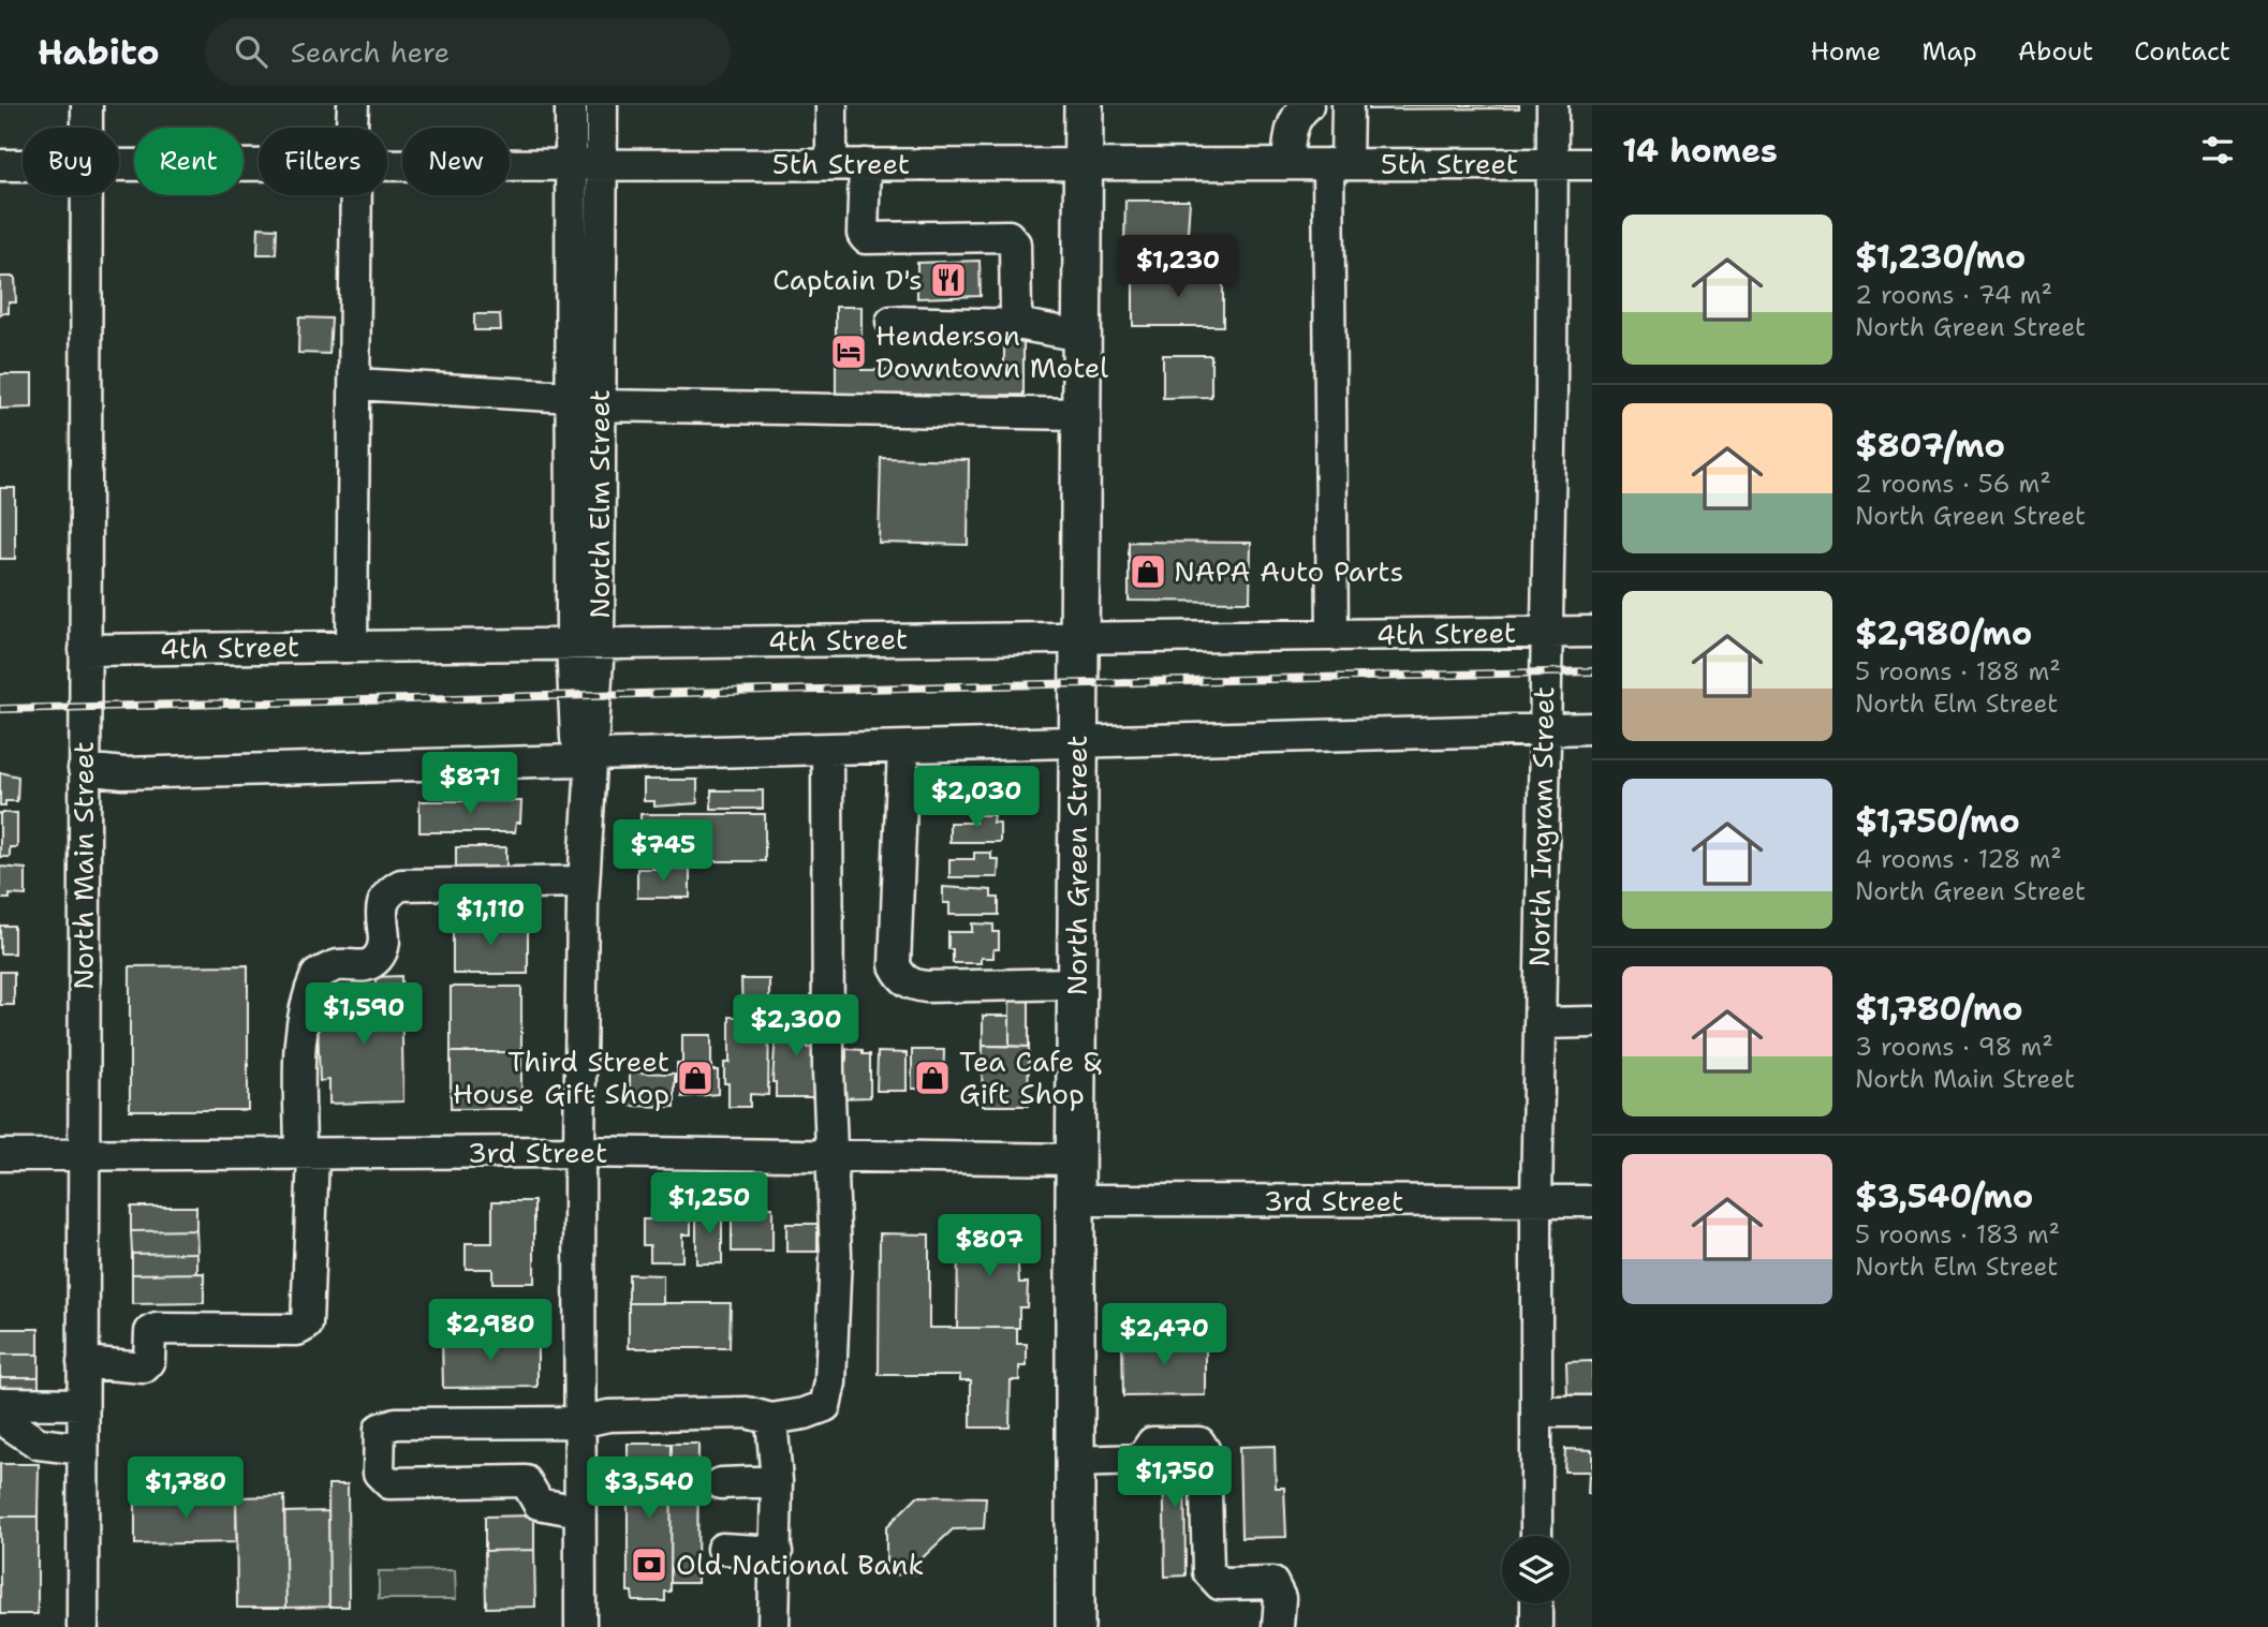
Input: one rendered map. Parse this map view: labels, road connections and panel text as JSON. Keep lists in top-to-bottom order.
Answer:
{
  "streets": {
    "main road": ["North Green Street"],
    "street": [
      "5th Street",
      "North Elm Street",
      "4th Street",
      "North Ingram Street",
      "North Main Street",
      "3rd Street"
    ]
  },
  "crossings": [
    ["5th Street", "North Elm Street"],
    ["5th Street", "North Ingram Street"],
    ["5th Street", "North Green Street"],
    ["North Elm Street", "4th Street"],
    ["North Elm Street", "3rd Street"],
    ["4th Street", "North Ingram Street"],
    ["4th Street", "North Main Street"],
    ["4th Street", "North Green Street"],
    ["North Ingram Street", "3rd Street"],
    ["North Main Street", "3rd Street"],
    ["North Green Street", "3rd Street"]
  ],
  "places": {
    "restaurant": ["Captain D's"],
    "hotel": ["Henderson Downtown Motel"],
    "shop": ["NAPA Auto Parts", "Third Street House Gift Shop", "Tea Cafe & Gift Shop"],
    "bank": ["Old National Bank"]
  },
  "page": {
    "header": "Habito",
    "search": "Search here",
    "nav": [
      "Home",
      "Map",
      "About",
      "Contact"
    ],
    "heading": "14 homes",
    "chip": [
      "Buy",
      "Rent",
      "Filters",
      "New"
    ],
    "list": [
      {
        "name": "$1,230/mo",
        "note": "2 rooms · 74 m² · North Green Street"
      },
      {
        "name": "$807/mo",
        "note": "2 rooms · 56 m² · North Green Street"
      },
      {
        "name": "$2,980/mo",
        "note": "5 rooms · 188 m² · North Elm Street"
      },
      {
        "name": "$1,750/mo",
        "note": "4 rooms · 128 m² · North Green Street"
      },
      {
        "name": "$1,780/mo",
        "note": "3 rooms · 98 m² · North Main Street"
      },
      {
        "name": "$3,540/mo",
        "note": "5 rooms · 183 m² · North Elm Street"
      }
    ],
    "price": [
      "$1,230",
      "$871",
      "$2,030",
      "$745",
      "$1,110",
      "$1,590",
      "$2,300",
      "$1,250",
      "$807",
      "$2,980",
      "$2,470",
      "$1,750",
      "$1,780",
      "$3,540"
    ]
  }
}
